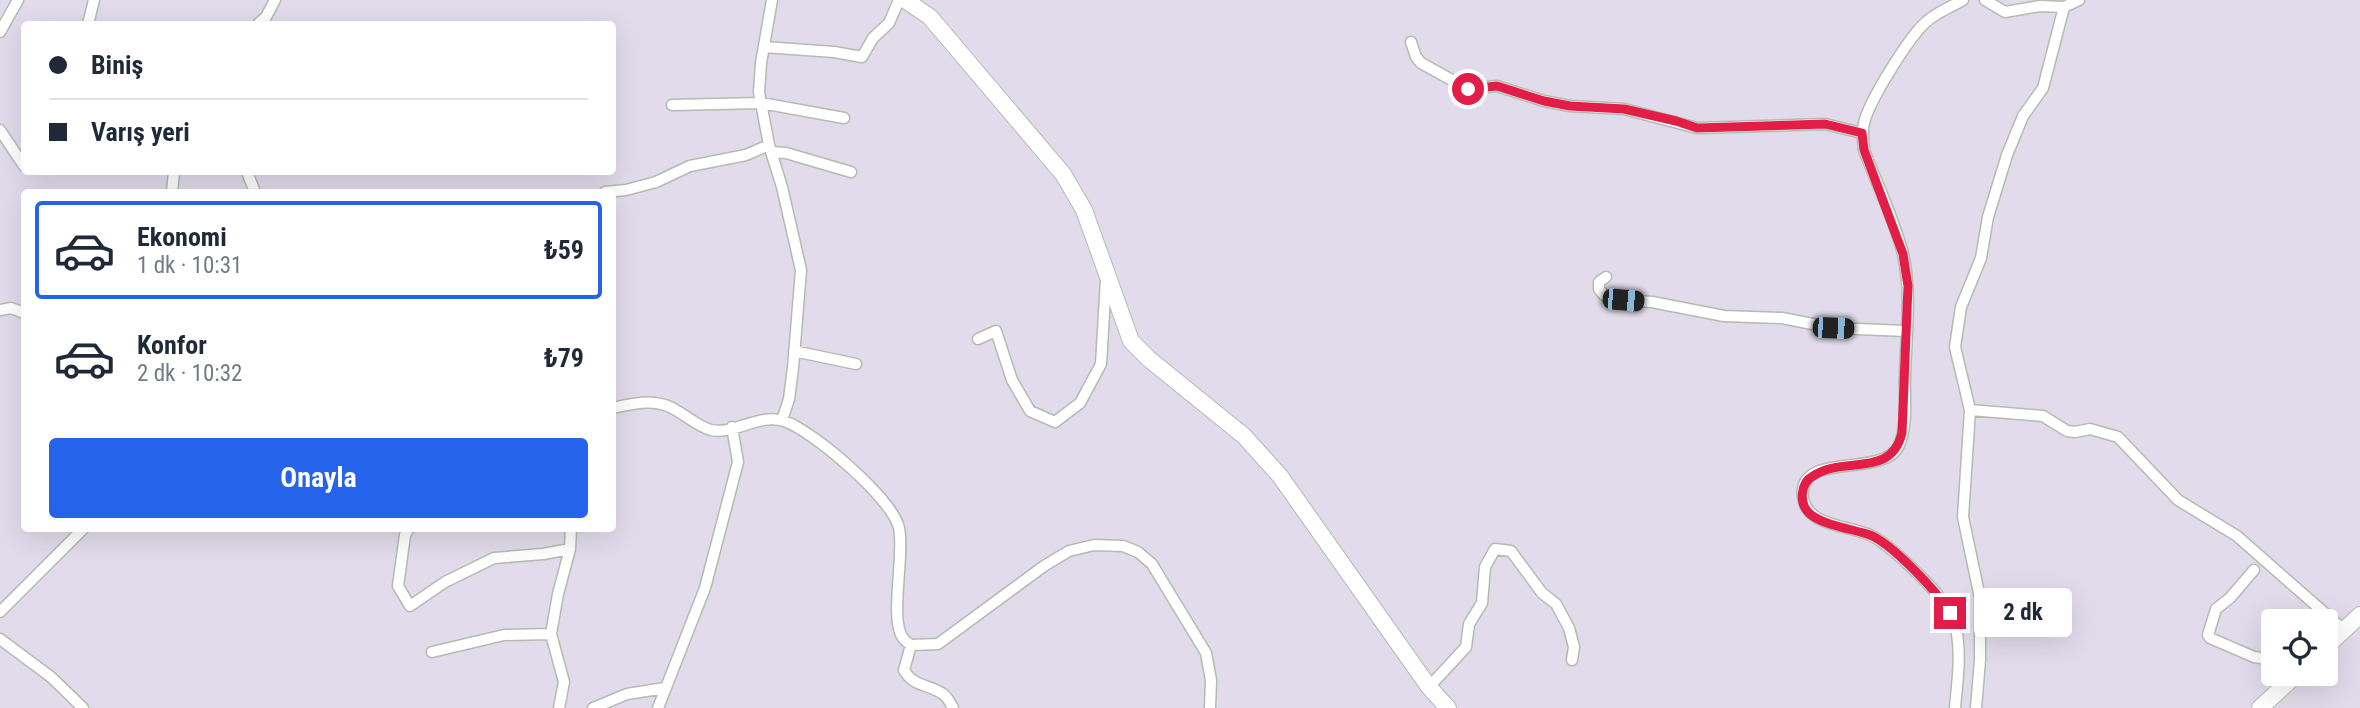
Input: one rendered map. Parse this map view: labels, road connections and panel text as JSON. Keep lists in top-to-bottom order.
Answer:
{
  "page": {
    "banner": ["Biniş", "Varış yeri"],
    "list": [
      {
        "name": "Ekonomi",
        "note": "1 dk · 10:31",
        "value": "₺59"
      },
      {
        "name": "Konfor",
        "note": "2 dk · 10:32",
        "value": "₺79"
      }
    ],
    "buttons": "Onayla",
    "bubble": "2 dk"
  }
}
